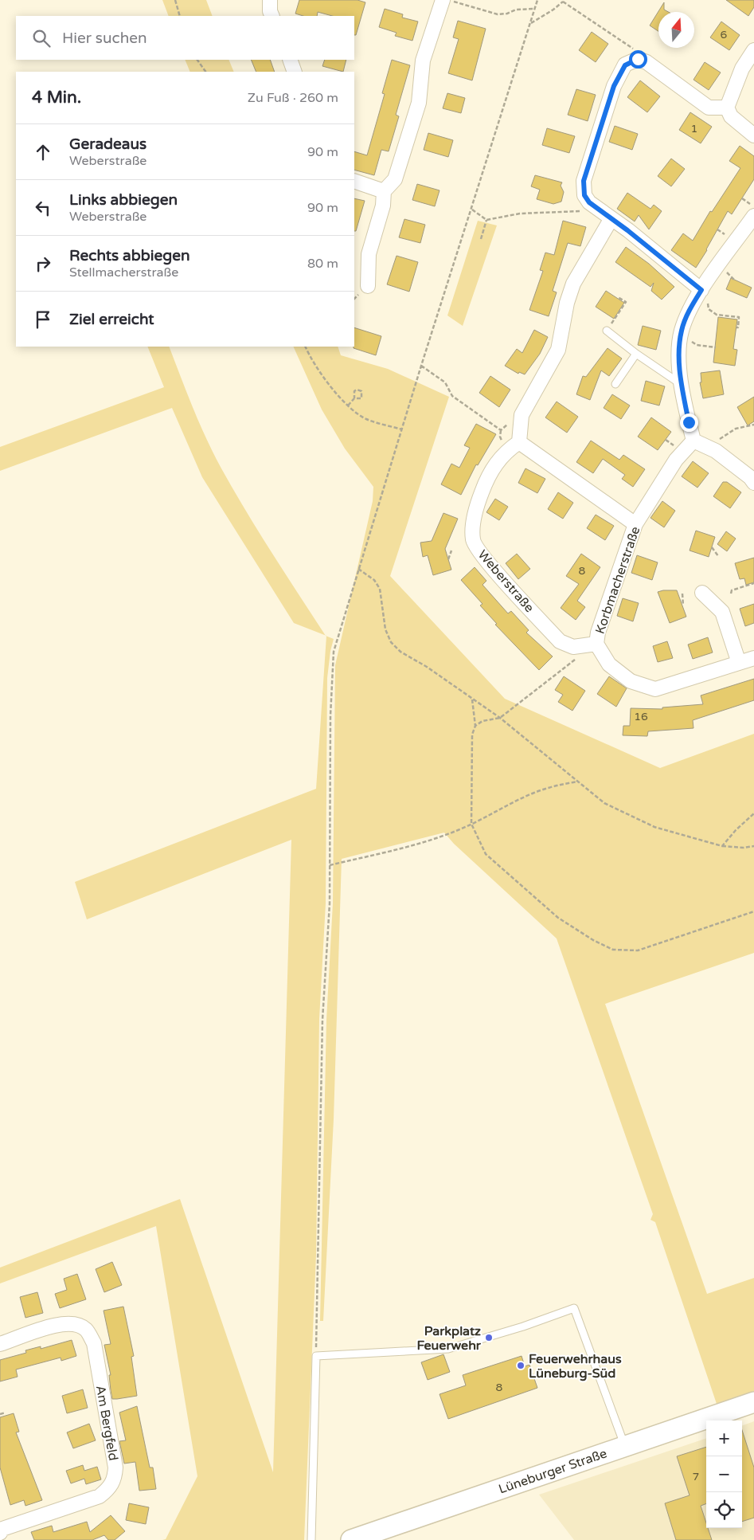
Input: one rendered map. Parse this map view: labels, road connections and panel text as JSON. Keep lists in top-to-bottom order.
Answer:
{
  "streets": {
    "street": [
      "Korbmacherstraße",
      "Weberstraße",
      "Am Bergfeld",
      "Lüneburger Straße"
    ]
  },
  "crossings": [
    ["Korbmacherstraße", "Weberstraße"]
  ],
  "places": ["Parkplatz Feuerwehr", "Feuerwehrhaus Lüneburg-Süd"],
  "house_numbers": [
    "6",
    "1",
    "8",
    "16",
    "8",
    "7"
  ],
  "north": "top",
  "page": {
    "search": "Hier suchen",
    "heading": ["4 Min.", "Zu Fuß · 260 m"],
    "list": [
      ["Geradeaus", "Weberstraße", "90 m"],
      ["Links abbiegen", "Weberstraße", "90 m"],
      ["Rechts abbiegen", "Stellmacherstraße", "80 m"],
      "Ziel erreicht"
    ],
    "map_buttons": ["+", "−"]
  }
}
